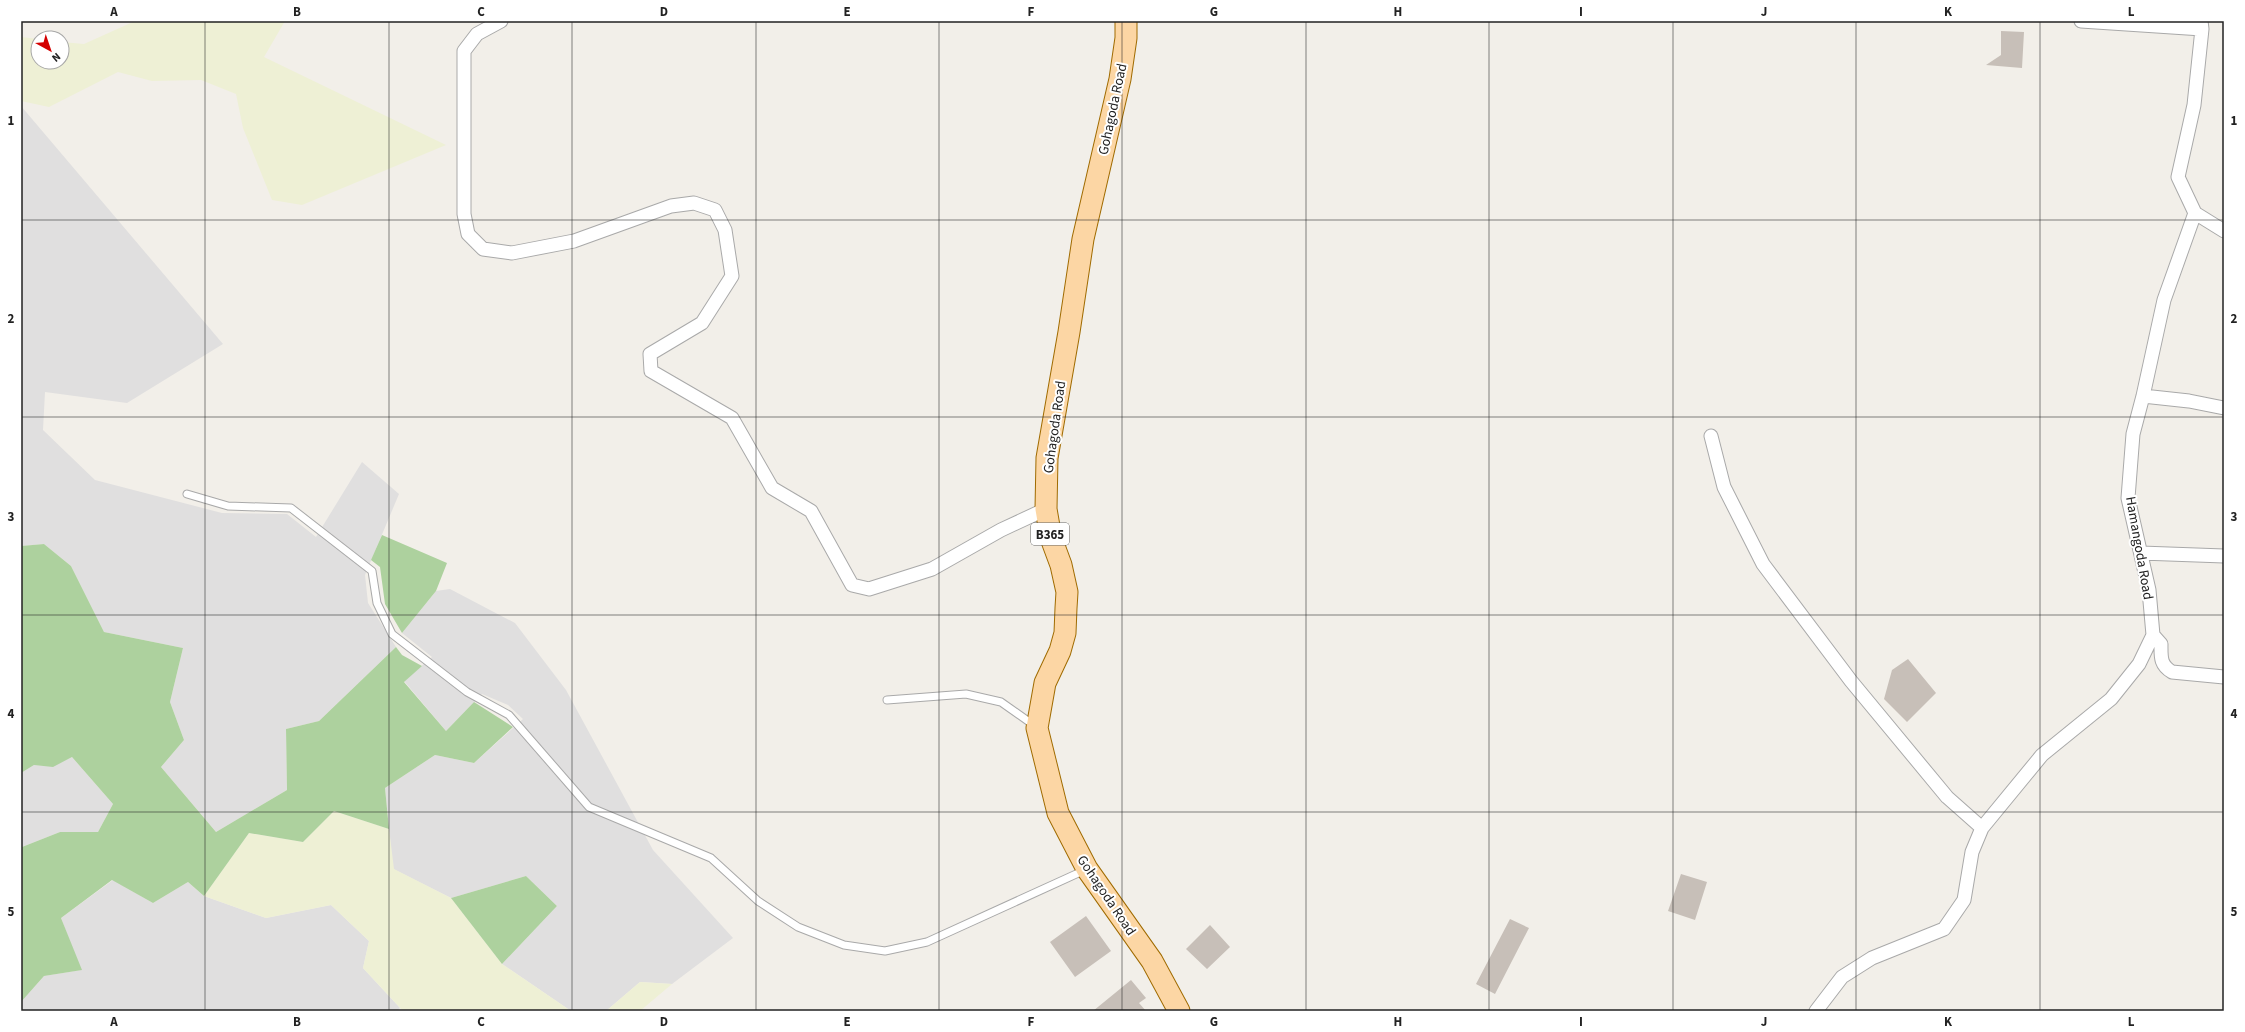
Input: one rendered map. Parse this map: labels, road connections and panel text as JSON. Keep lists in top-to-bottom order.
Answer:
{
  "streets": {
    "main road": ["Gohagoda Road", "B365"],
    "street": ["Hamangoda Road"]
  },
  "north": "bottom right",
  "grid": {
    "columns": [
      "A",
      "B",
      "C",
      "D",
      "E",
      "F",
      "G",
      "H",
      "I",
      "J",
      "K",
      "L"
    ],
    "rows": [
      "1",
      "2",
      "3",
      "4",
      "5"
    ]
  }
}
